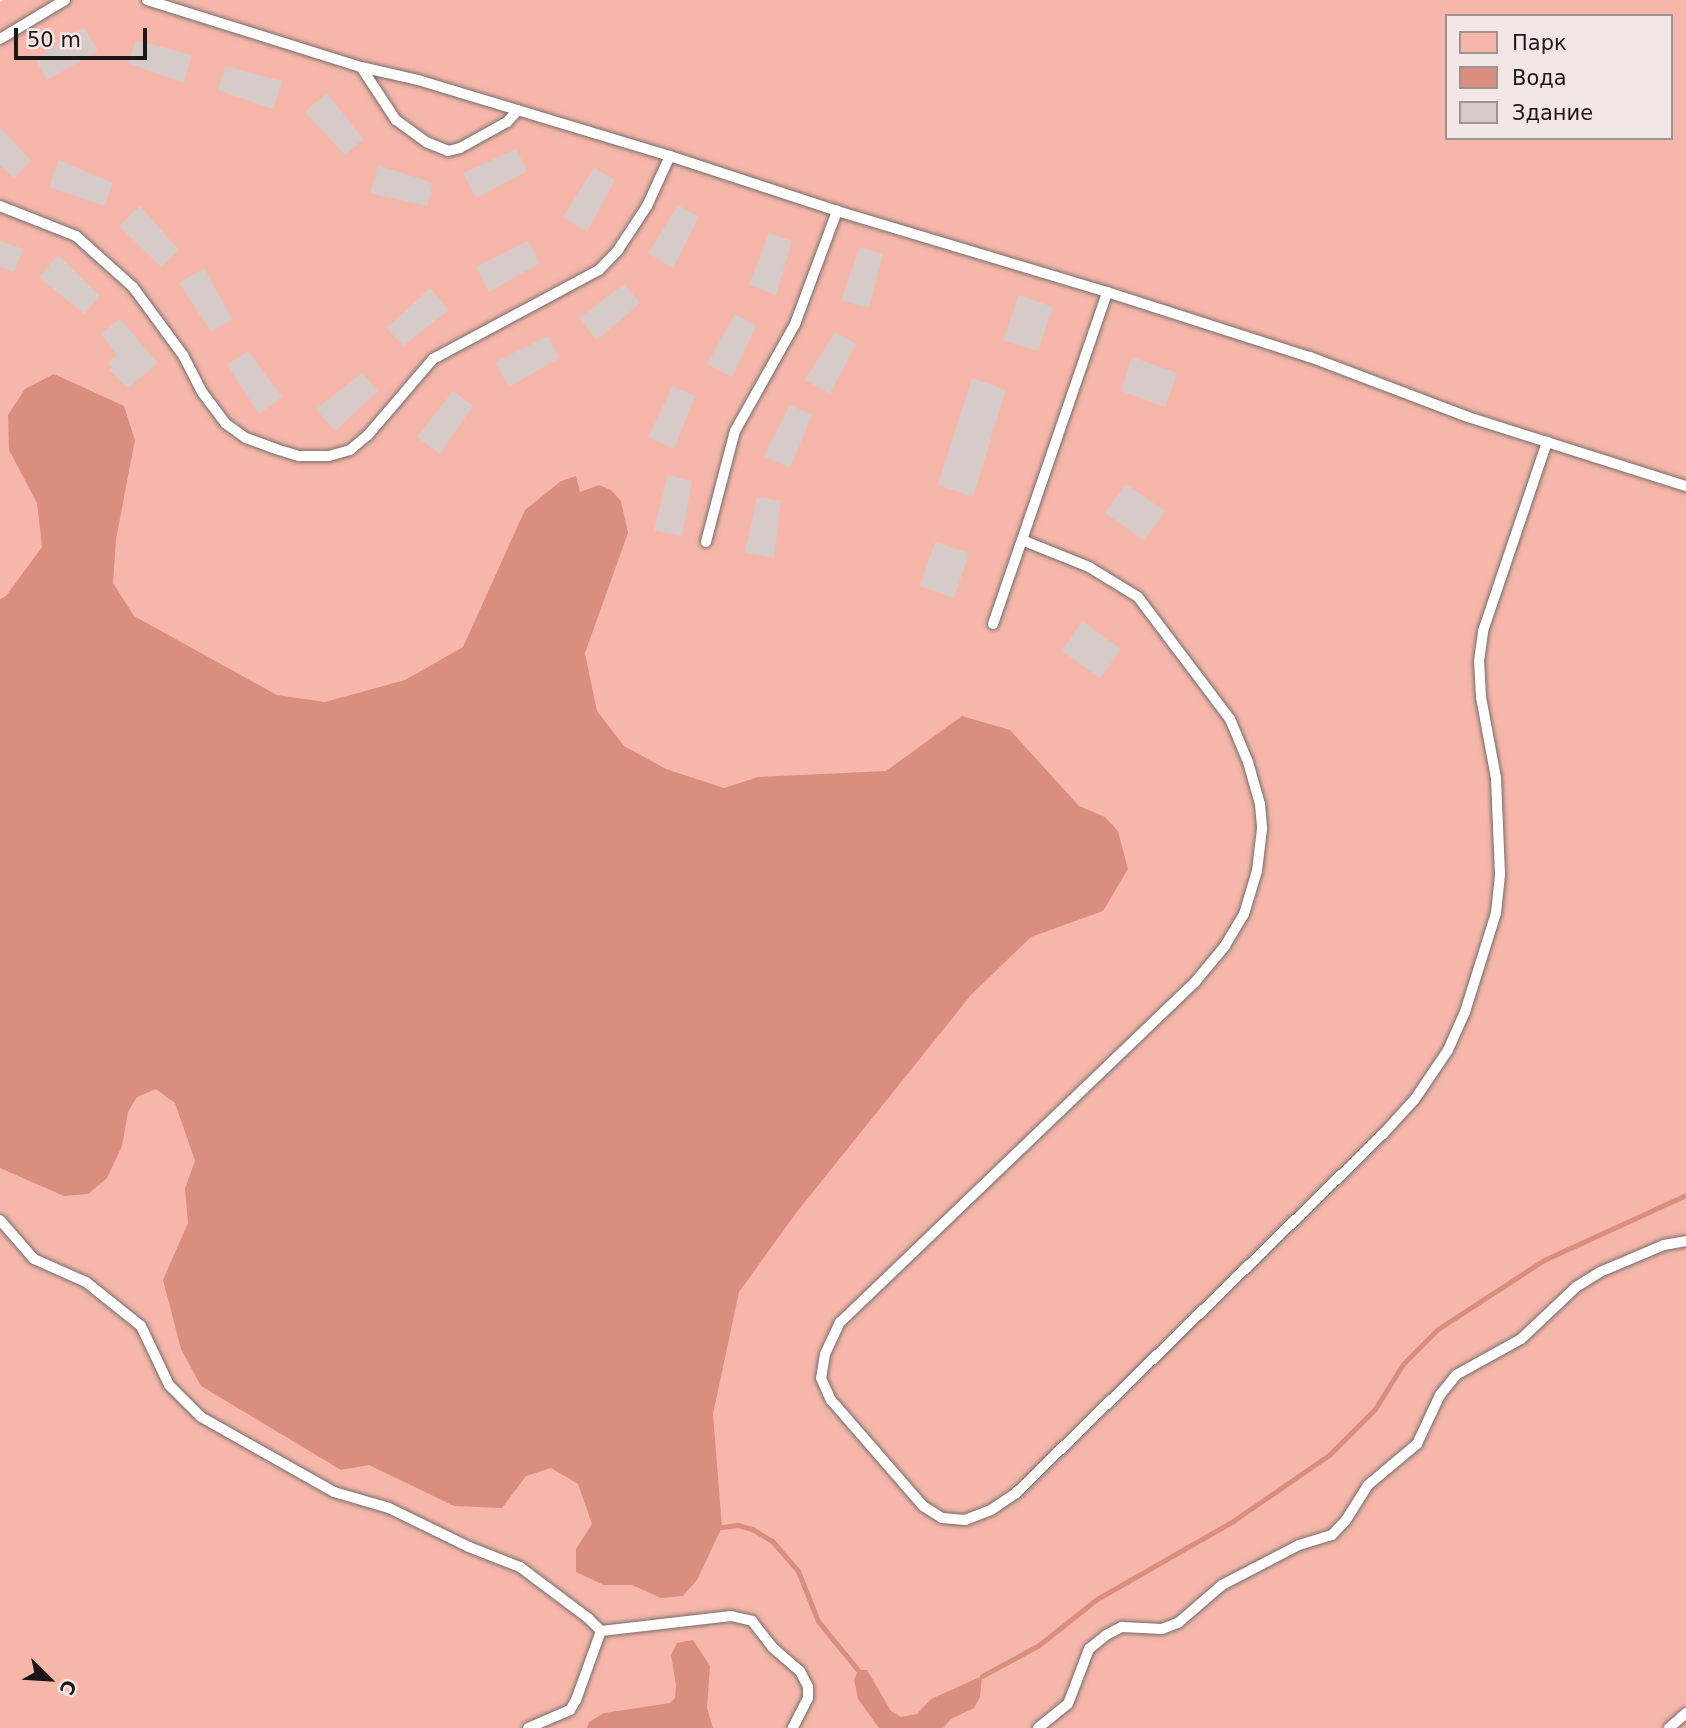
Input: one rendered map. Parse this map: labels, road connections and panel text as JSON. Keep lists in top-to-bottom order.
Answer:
{
  "legend": ["Парк", "Вода", "Здание"],
  "scale_bar": "50 m",
  "north": "bottom right"
}
